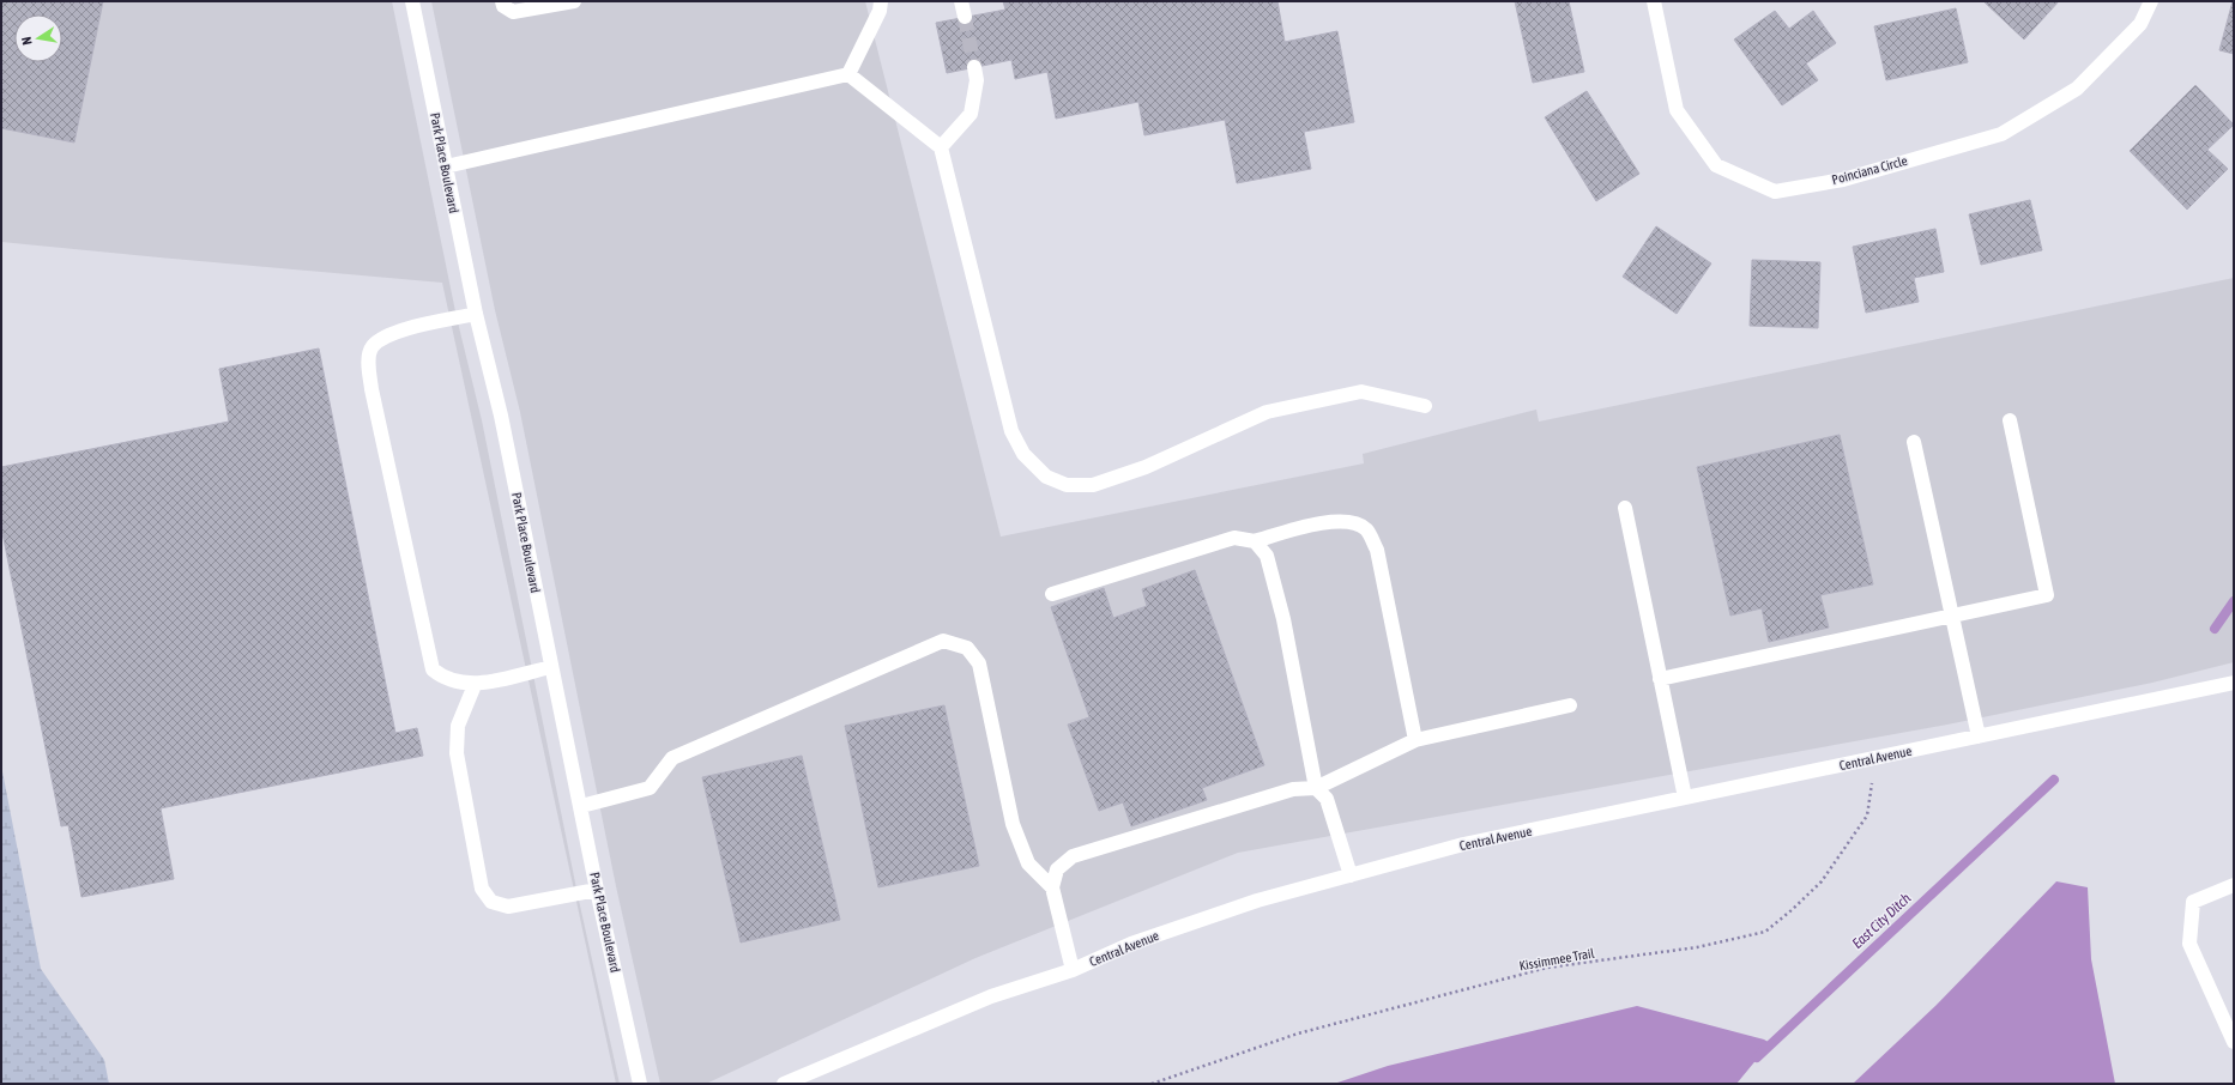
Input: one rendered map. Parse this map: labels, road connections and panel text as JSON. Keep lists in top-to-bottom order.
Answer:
{
  "streets": {
    "street": ["Park Place Boulevard", "Poinciana Circle", "Central Avenue"],
    "path": ["Kissimmee Trail"]
  },
  "crossings": [
    ["Central Avenue", "Kissimmee Trail"]
  ],
  "water": ["East City Ditch"],
  "north": "left"
}
